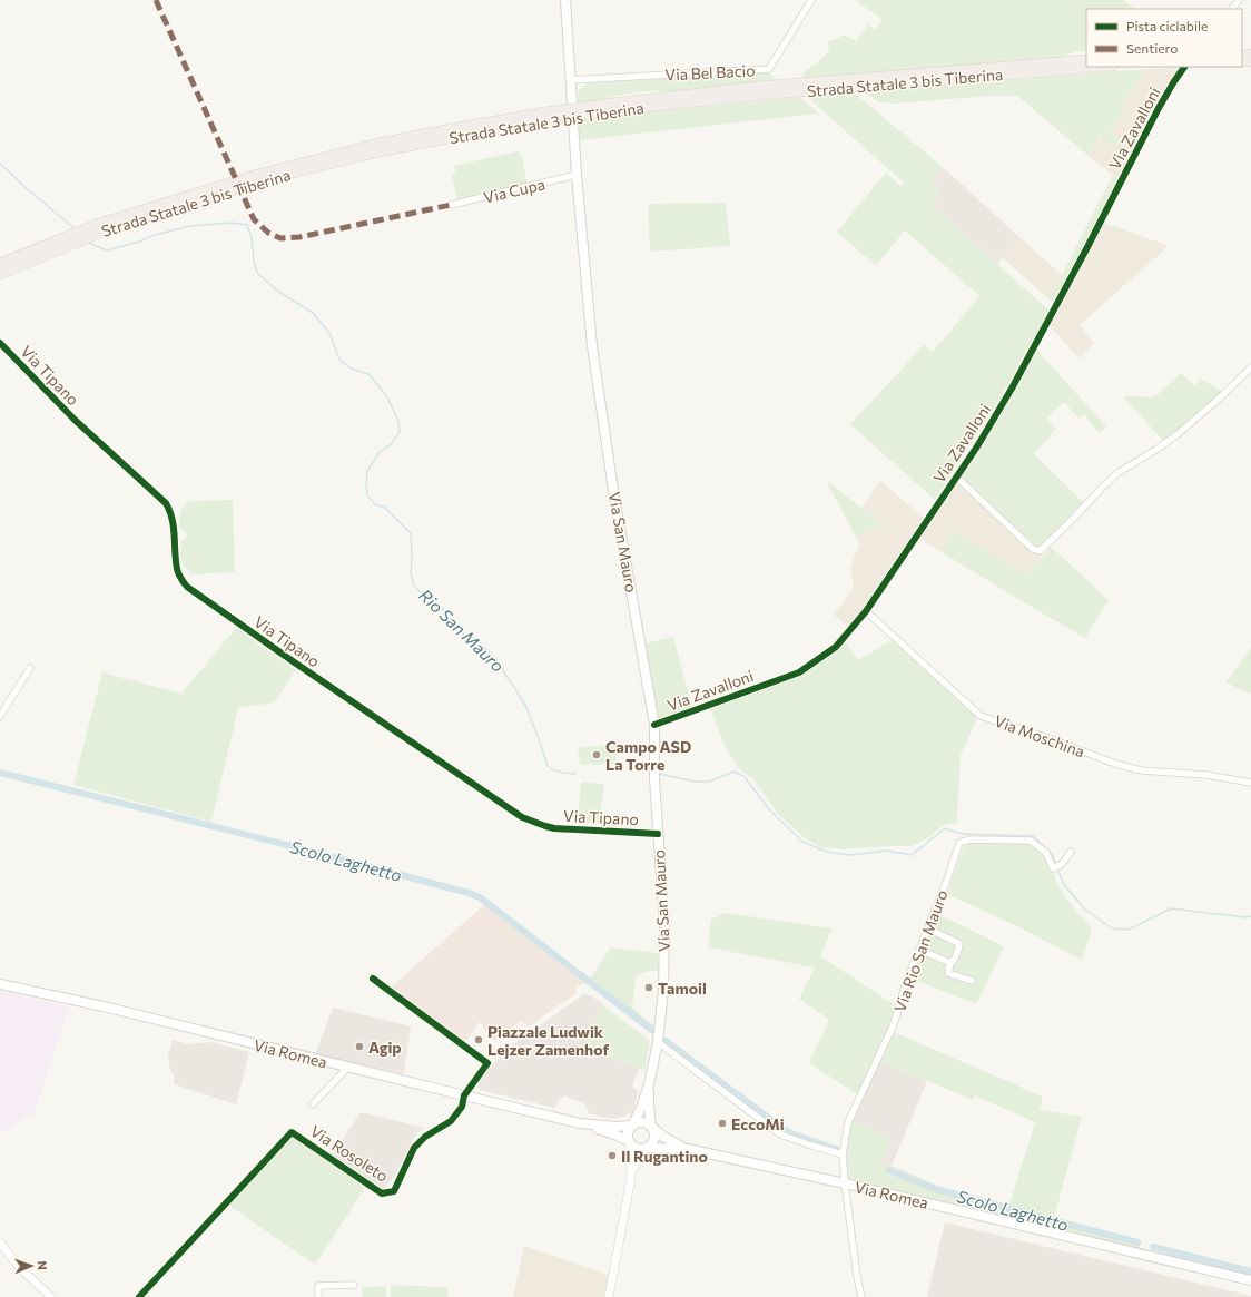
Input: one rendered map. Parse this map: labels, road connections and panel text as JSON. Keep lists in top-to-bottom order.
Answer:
{
  "streets": {
    "highway": ["Strada Statale 3 bis Tiberina"],
    "main road": ["Via San Mauro", "Via Romea"],
    "street": [
      "Via Bel Bacio",
      "Via Zavalloni",
      "Via Cupa",
      "Via Tipano",
      "Via Moschina",
      "Via Rio San Mauro",
      "Via Rosoleto"
    ]
  },
  "crossings": [
    ["Via Bel Bacio", "Via San Mauro"],
    ["Via Zavalloni", "Via San Mauro"],
    ["Via Zavalloni", "Via Moschina"],
    ["Via Cupa", "Via San Mauro"],
    ["Via Tipano", "Via San Mauro"],
    ["Via San Mauro", "Via Romea"],
    ["Via Rio San Mauro", "Via Romea"],
    ["Via Romea", "Via Rosoleto"]
  ],
  "water": ["Rio San Mauro", "Scolo Laghetto"],
  "places": [
    "Campo ASD La Torre",
    "Tamoil",
    "Piazzale Ludwik Lejzer Zamenhof",
    "Agip",
    "EccoMi",
    "Il Rugantino"
  ],
  "legend": ["Pista ciclabile", "Sentiero"],
  "north": "right"
}
